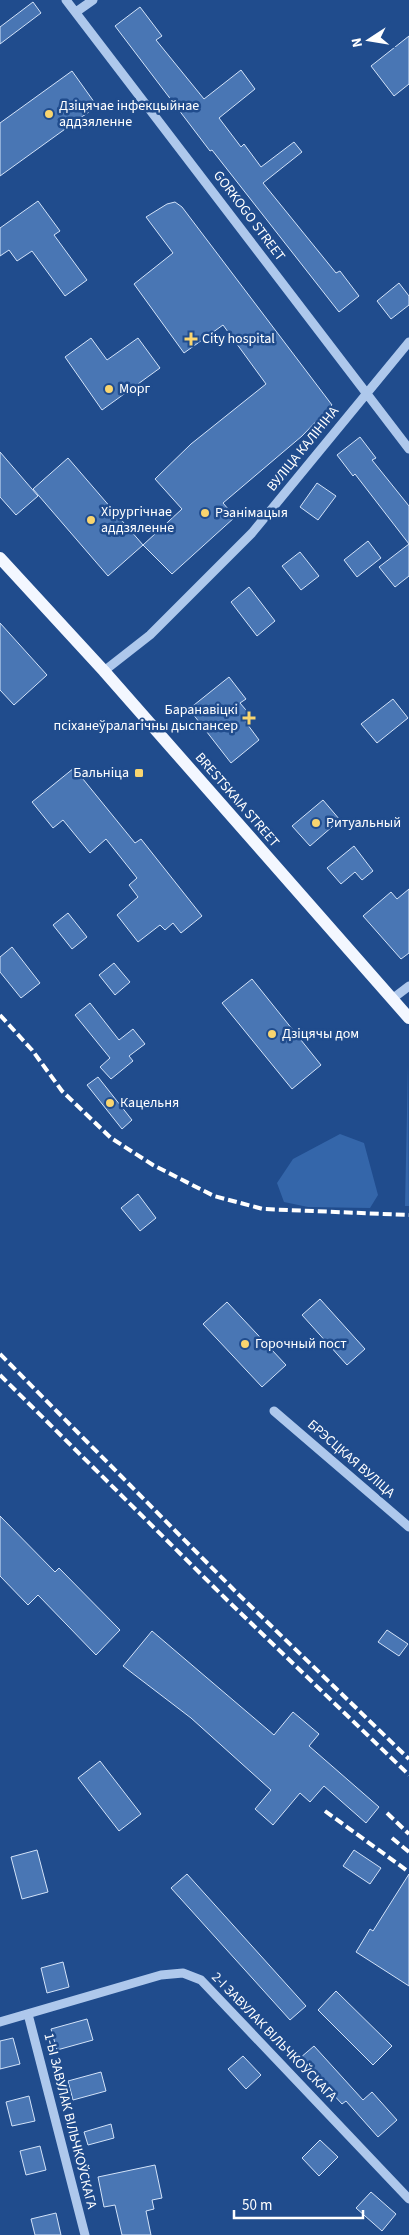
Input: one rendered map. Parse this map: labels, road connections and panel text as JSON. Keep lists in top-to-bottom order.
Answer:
{
  "streets": {
    "main road": ["BRESTSKAIA STREET"],
    "street": [
      "GORKOGO STREET",
      "ВУЛІЦА КАЛІНІНА",
      "БРЭСЦКАЯ ВУЛІЦА",
      "2-І ЗАВУЛАК ВІЛЬЧКОЎСКАГА",
      "1-Ы ЗАВУЛАК ВІЛЬЧКОЎСКАГА"
    ]
  },
  "crossings": [
    ["GORKOGO STREET", "ВУЛІЦА КАЛІНІНА"],
    ["ВУЛІЦА КАЛІНІНА", "BRESTSKAIA STREET"],
    ["2-І ЗАВУЛАК ВІЛЬЧКОЎСКАГА", "1-Ы ЗАВУЛАК ВІЛЬЧКОЎСКАГА"]
  ],
  "places": {
    "other": [
      "Дзіцячае інфекцыйнае аддзяленне",
      "Морг",
      "Рэанімацыя",
      "Хірургічнае аддзяленне",
      "Ритуальный",
      "Дзіцячы дом",
      "Кацельня",
      "Горочный пост"
    ],
    "health": ["City hospital", "Баранавіцкі псіханеўралагічны дыспансер"],
    "transit": ["Бальніца"]
  },
  "scale_bar": "50 m",
  "north": "left"
}
